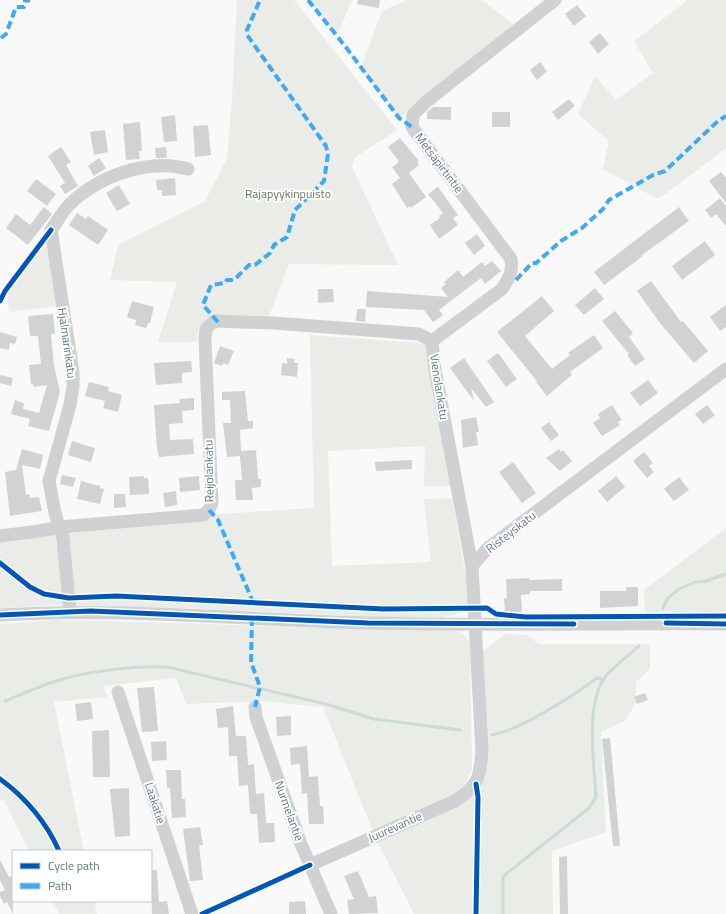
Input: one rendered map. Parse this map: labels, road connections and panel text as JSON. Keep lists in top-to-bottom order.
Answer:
{
  "streets": {
    "street": [
      "Metsäpirtintie",
      "Hjalmarinkatu",
      "Vienolankatu",
      "Reijolankatu",
      "Risteyskatu",
      "Laakatie",
      "Nurmelantie",
      "Juurevantie"
    ]
  },
  "crossings": [
    ["Metsäpirtintie", "Vienolankatu"],
    ["Hjalmarinkatu", "Reijolankatu"],
    ["Vienolankatu", "Reijolankatu"],
    ["Vienolankatu", "Risteyskatu"],
    ["Nurmelantie", "Juurevantie"]
  ],
  "parks": ["Rajapyykinpuisto"],
  "legend": ["Cycle path", "Path"]
}
